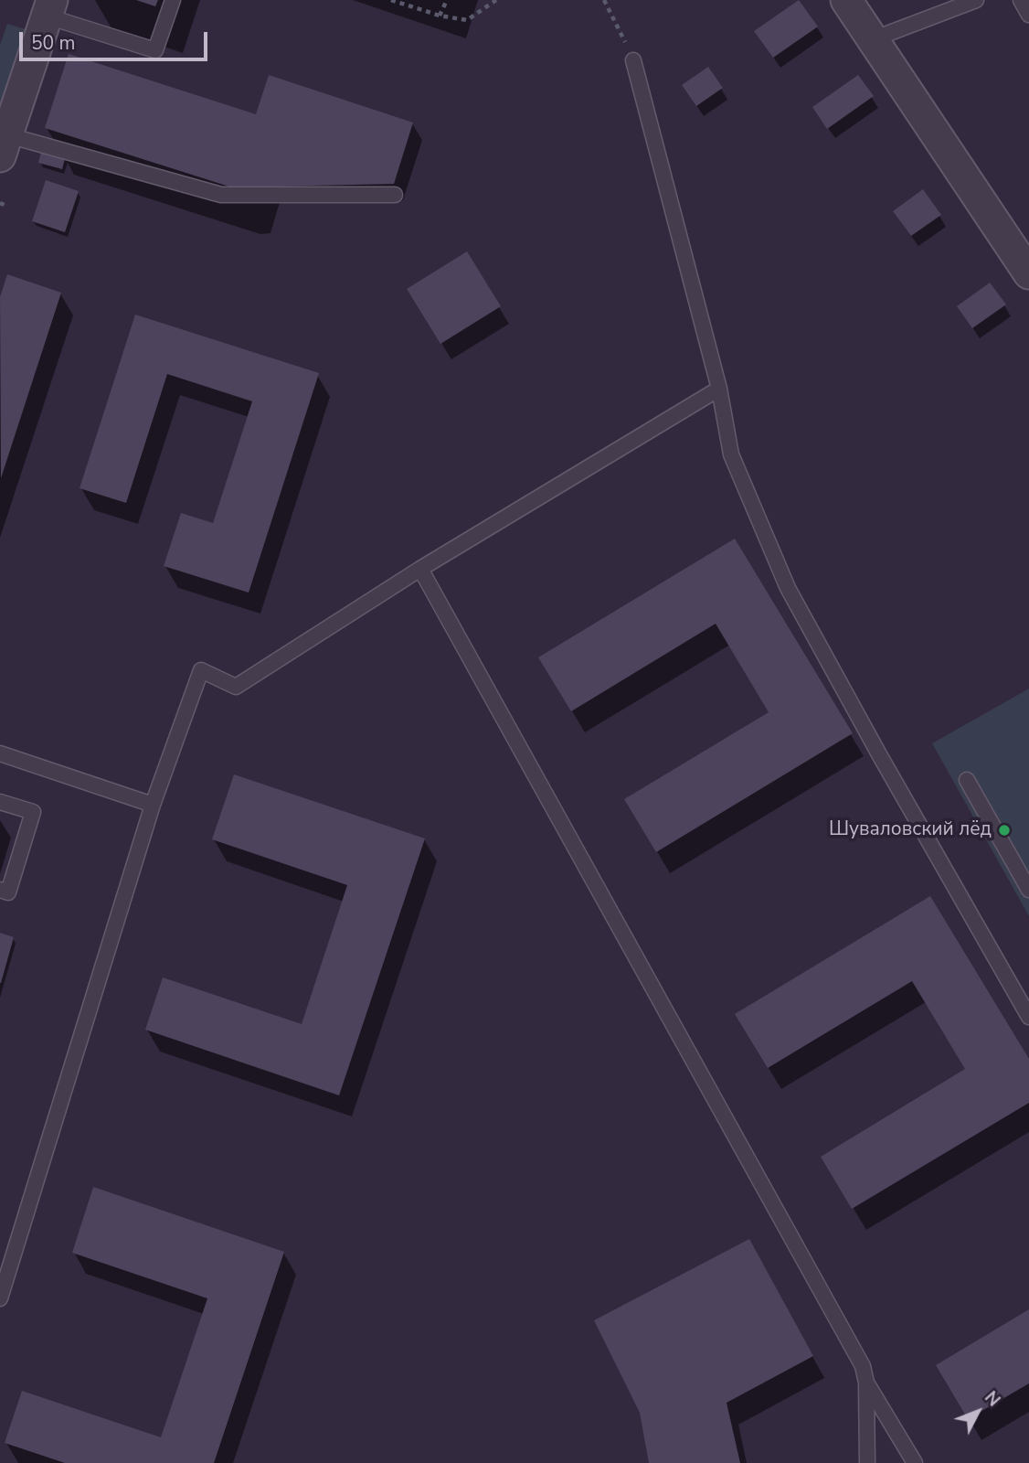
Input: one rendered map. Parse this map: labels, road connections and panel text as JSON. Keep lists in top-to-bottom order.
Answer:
{
  "places": ["Шуваловский лёд"],
  "scale_bar": "50 m",
  "north": "top right"
}
